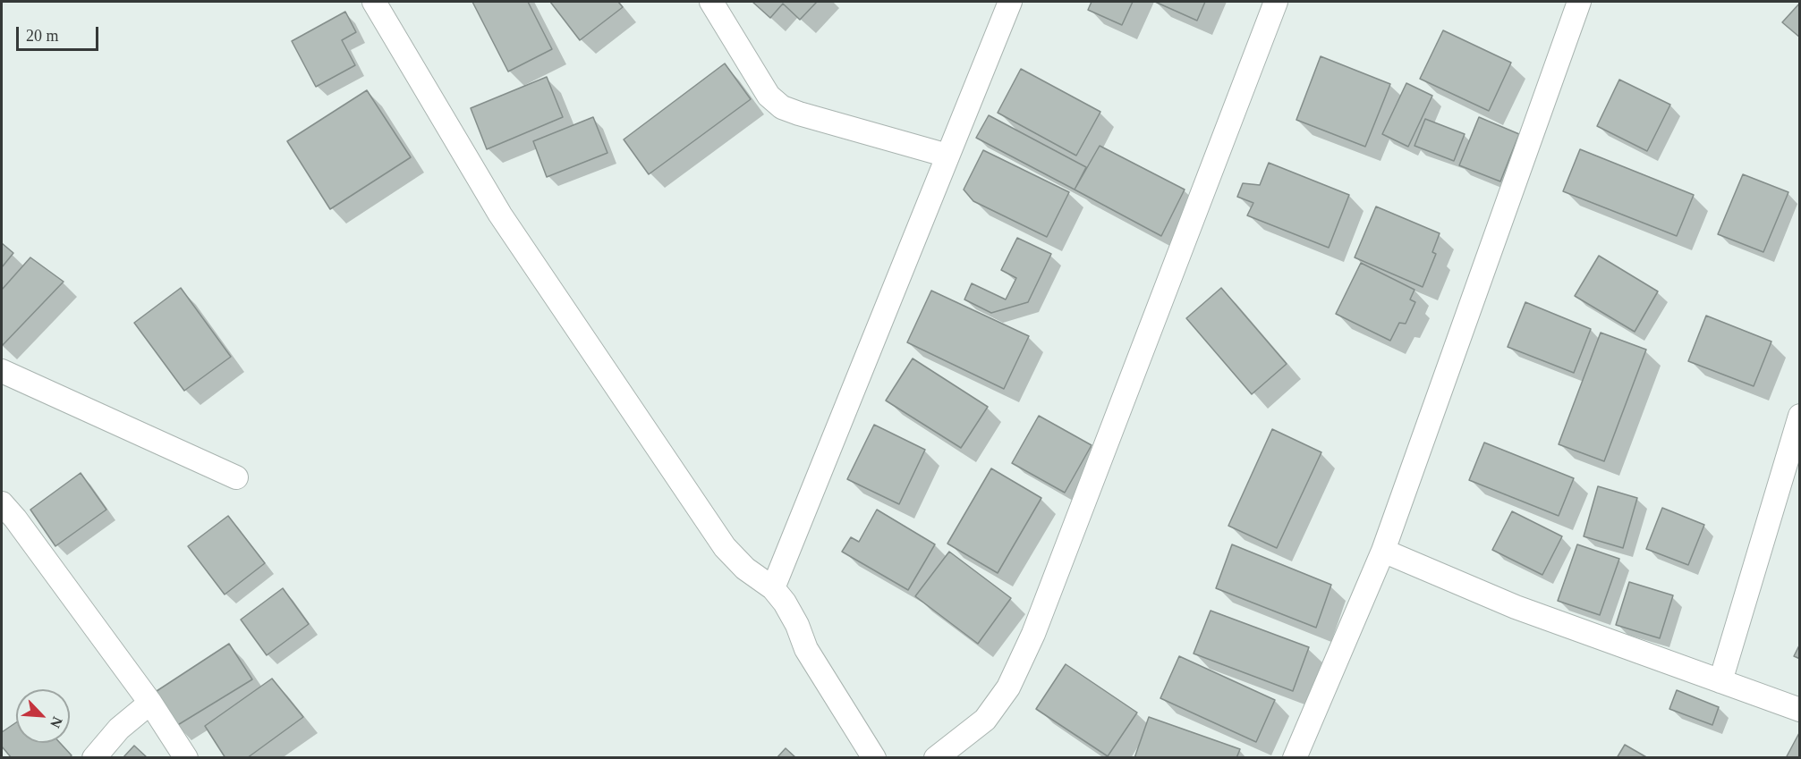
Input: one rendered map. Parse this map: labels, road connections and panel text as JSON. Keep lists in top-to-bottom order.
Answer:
{
  "scale_bar": "20 m",
  "north": "bottom right"
}
